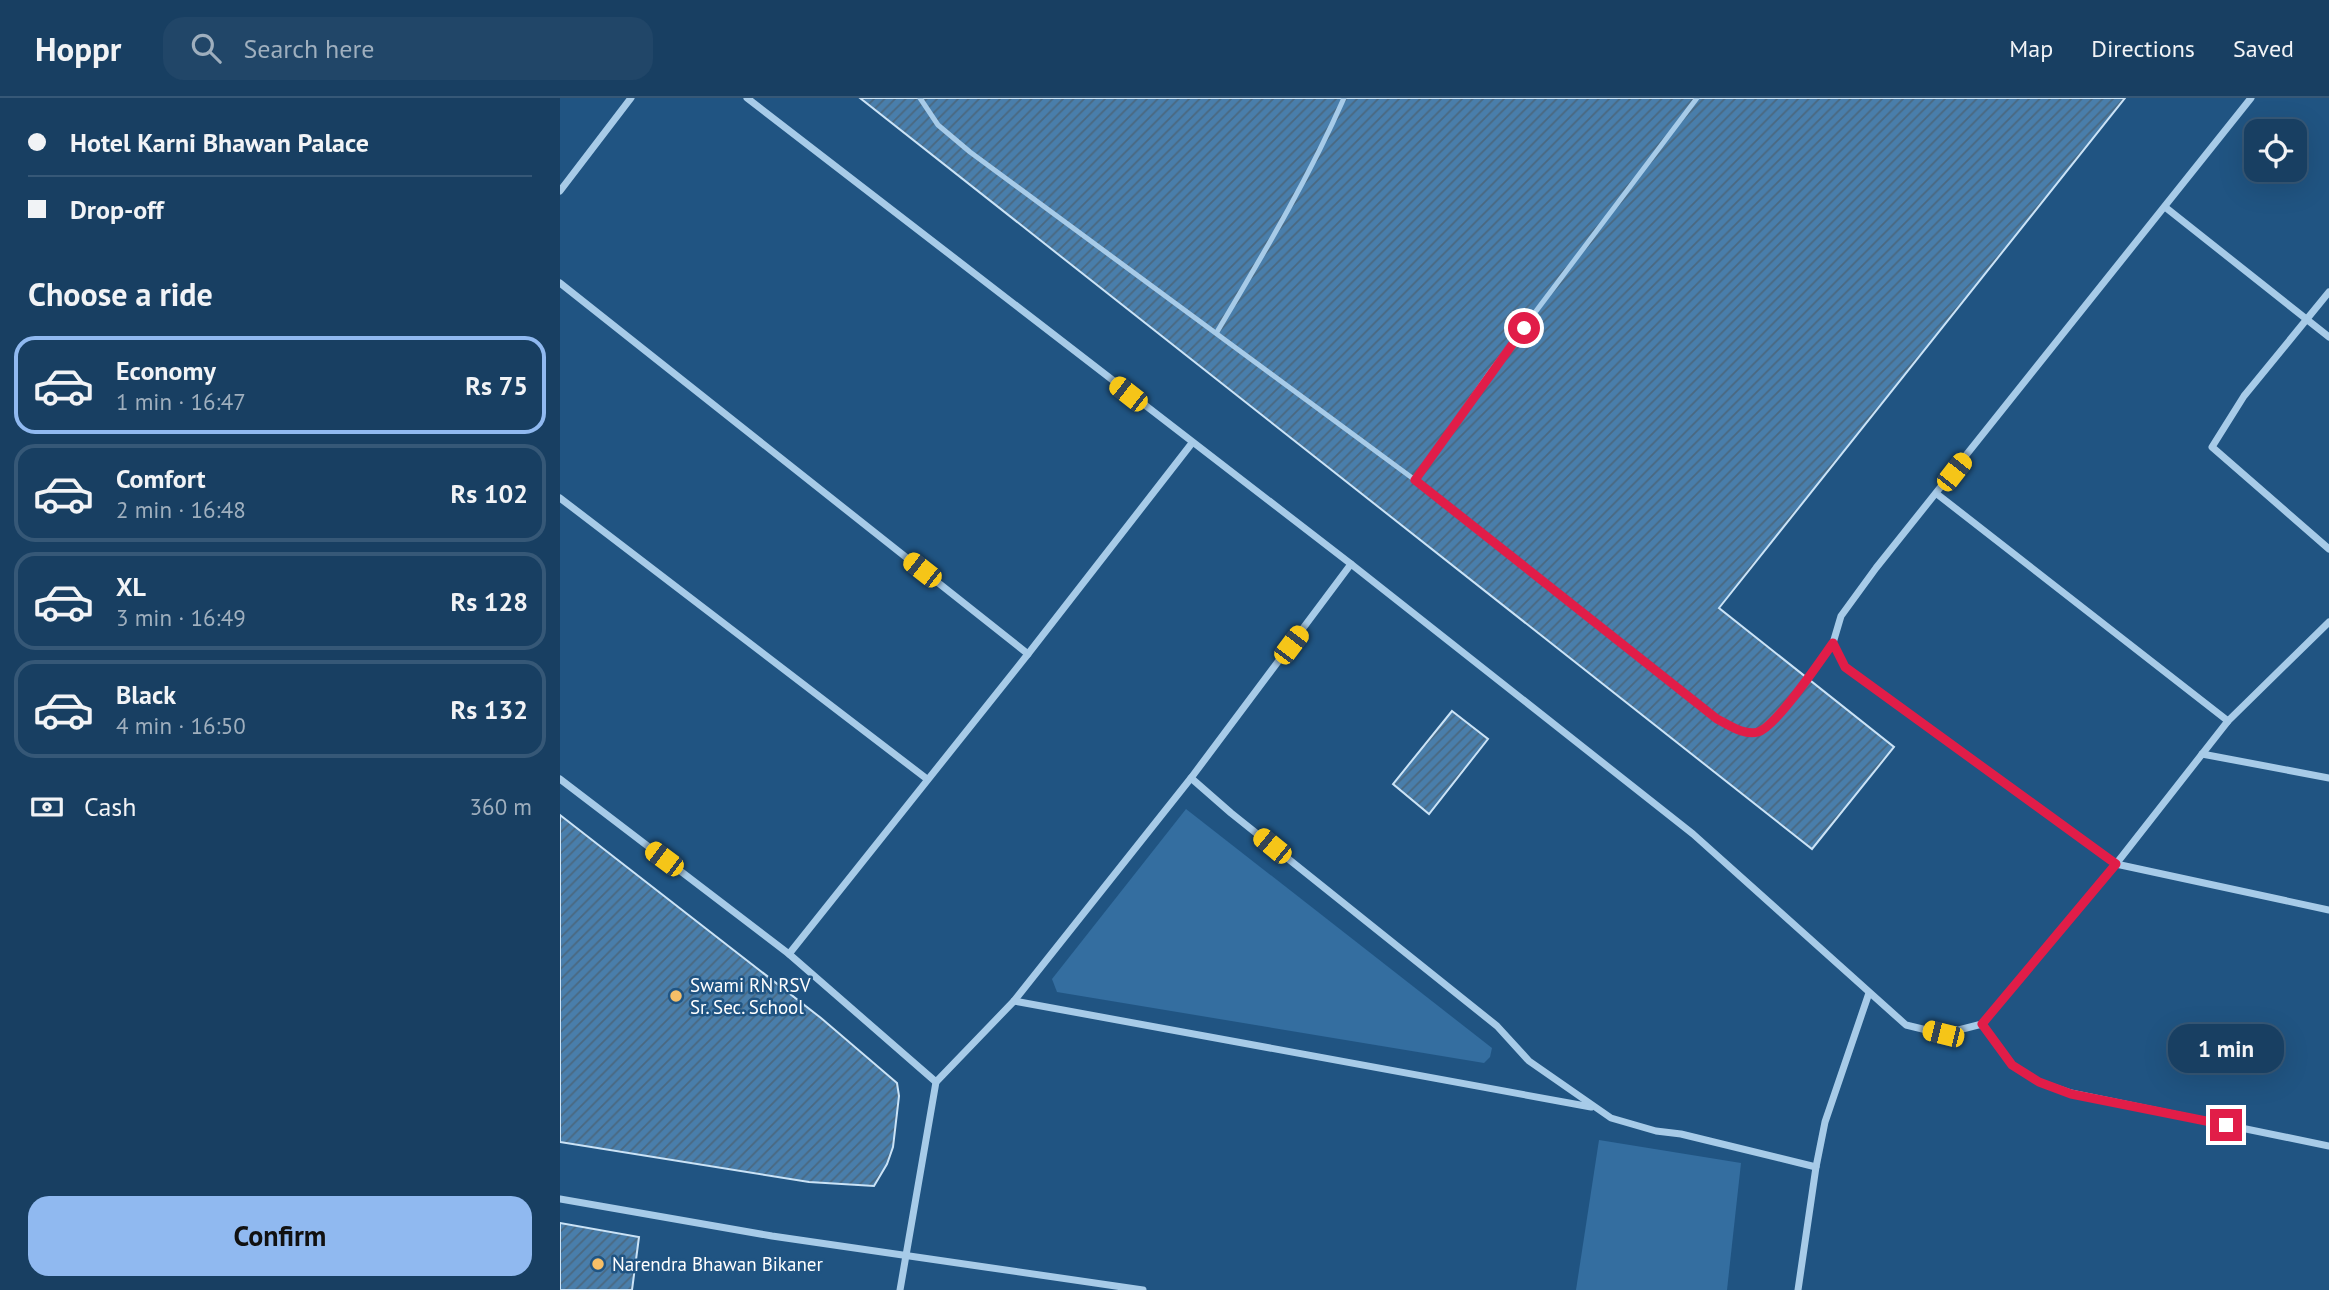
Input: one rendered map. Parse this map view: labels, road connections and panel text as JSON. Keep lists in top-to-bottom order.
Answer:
{
  "places": ["Swami RN RSV Sr. Sec. School", "Narendra Bhawan Bikaner"],
  "page": {
    "header": "Hoppr",
    "search": "Search here",
    "nav": ["Map", "Directions", "Saved"],
    "banner": ["Hotel Karni Bhawan Palace", "Drop-off"],
    "heading": "Choose a ride",
    "list": [
      {
        "name": "Economy",
        "note": "1 min · 16:47",
        "value": "Rs 75"
      },
      {
        "name": "Comfort",
        "note": "2 min · 16:48",
        "value": "Rs 102"
      },
      {
        "name": "XL",
        "note": "3 min · 16:49",
        "value": "Rs 128"
      },
      {
        "name": "Black",
        "note": "4 min · 16:50",
        "value": "Rs 132"
      }
    ],
    "pay": ["Cash", "360 m"],
    "bubble": "1 min",
    "buttons": "Confirm"
  }
}
